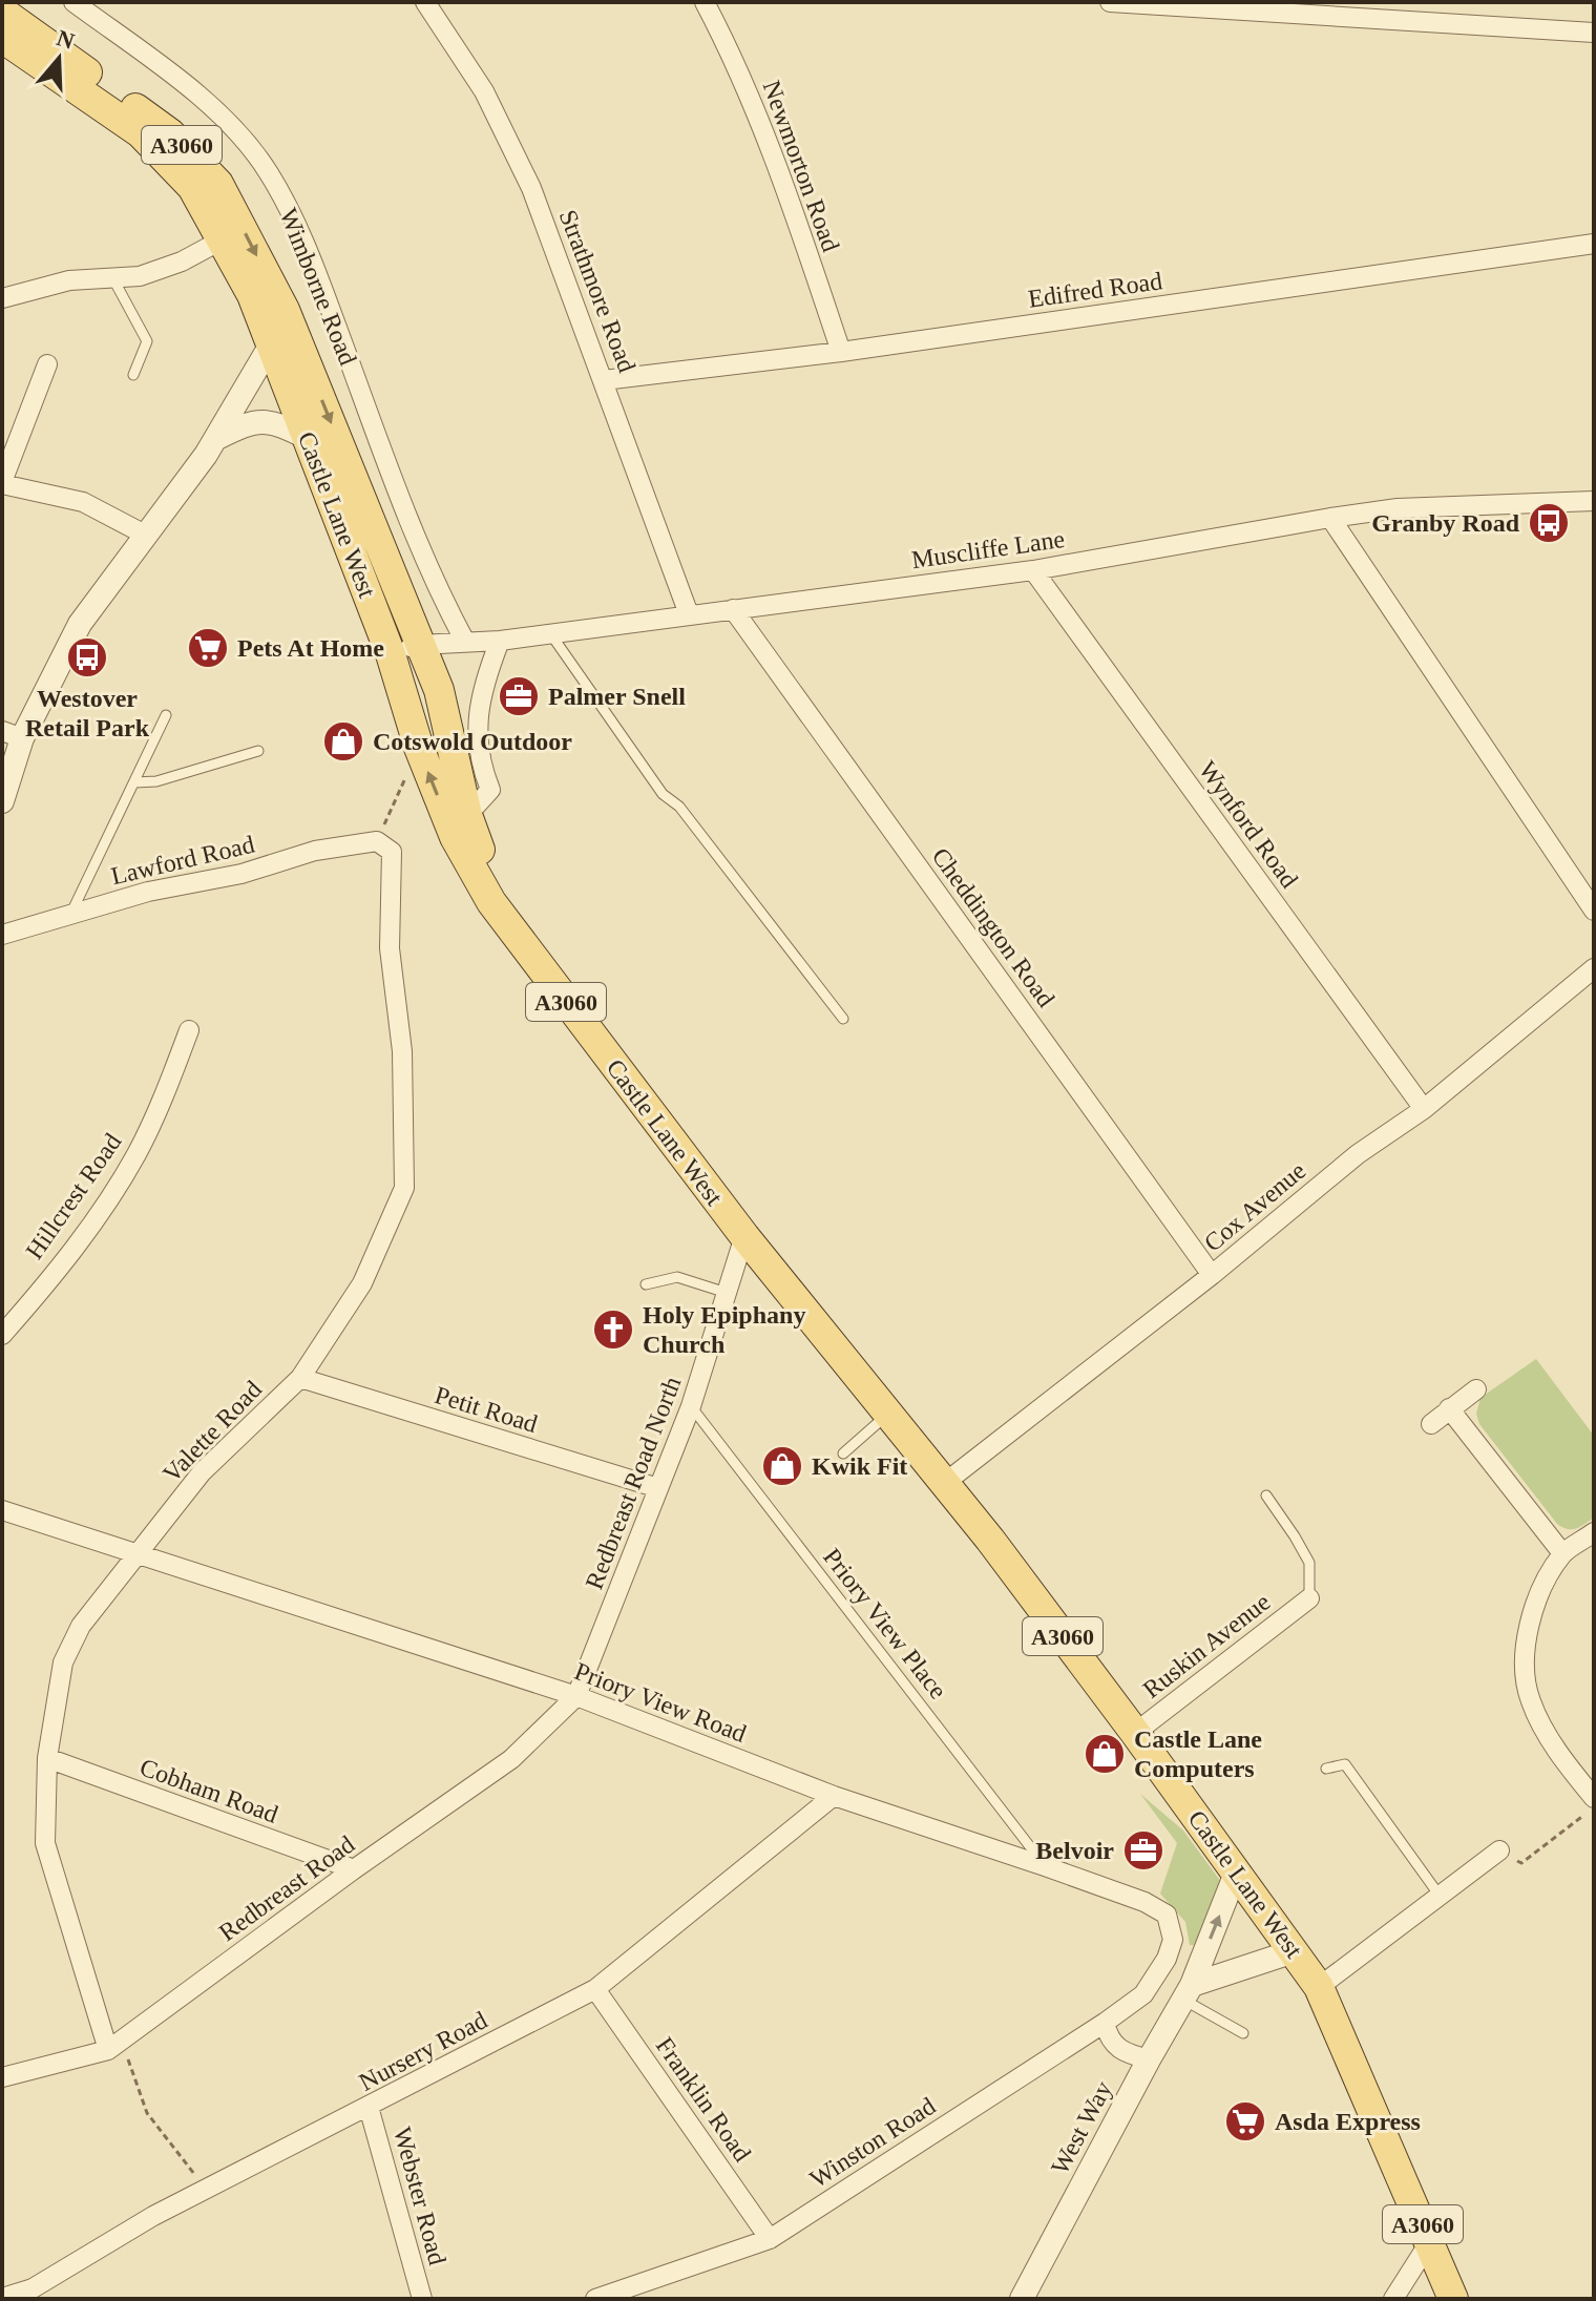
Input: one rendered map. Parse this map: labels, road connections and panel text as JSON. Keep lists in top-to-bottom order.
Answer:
{
  "streets": {
    "main road": ["A3060", "Wimborne Road", "Castle Lane West"],
    "street": [
      "Newmorton Road",
      "Edifred Road",
      "Strathmore Road",
      "Muscliffe Lane",
      "Wynford Road",
      "Lawford Road",
      "Cheddington Road",
      "Hillcrest Road",
      "Cox Avenue",
      "Petit Road",
      "Valette Road",
      "Redbreast Road North",
      "Ruskin Avenue",
      "Priory View Road",
      "Cobham Road",
      "Redbreast Road",
      "Nursery Road",
      "Franklin Road",
      "West Way",
      "Winston Road",
      "Webster Road"
    ],
    "lane": ["Priory View Place"]
  },
  "crossings": [
    ["A3060", "Wimborne Road"],
    ["A3060", "Castle Lane West"],
    ["Newmorton Road", "Edifred Road"],
    ["Wimborne Road", "Castle Lane West"],
    ["Wimborne Road", "Muscliffe Lane"],
    ["Edifred Road", "Strathmore Road"],
    ["Strathmore Road", "Muscliffe Lane"],
    ["Castle Lane West", "Muscliffe Lane"],
    ["Castle Lane West", "Cox Avenue"],
    ["Castle Lane West", "Redbreast Road North"],
    ["Castle Lane West", "Ruskin Avenue"],
    ["Castle Lane West", "West Way"],
    ["Muscliffe Lane", "Wynford Road"],
    ["Muscliffe Lane", "Cheddington Road"],
    ["Wynford Road", "Cox Avenue"],
    ["Lawford Road", "Valette Road"],
    ["Cheddington Road", "Cox Avenue"],
    ["Petit Road", "Valette Road"],
    ["Petit Road", "Redbreast Road North"],
    ["Valette Road", "Priory View Road"],
    ["Valette Road", "Cobham Road"],
    ["Valette Road", "Redbreast Road"],
    ["Redbreast Road North", "Priory View Place"],
    ["Redbreast Road North", "Priory View Road"],
    ["Redbreast Road North", "Redbreast Road"],
    ["Priory View Place", "Priory View Road"],
    ["Priory View Road", "Redbreast Road"],
    ["Priory View Road", "Nursery Road"],
    ["Priory View Road", "Winston Road"],
    ["Cobham Road", "Redbreast Road"],
    ["Nursery Road", "Franklin Road"],
    ["Nursery Road", "Webster Road"],
    ["Franklin Road", "Winston Road"]
  ],
  "places": {
    "bus stop": ["Granby Road", "Westover Retail Park"],
    "supermarket": ["Pets At Home", "Asda Express"],
    "office": ["Palmer Snell", "Belvoir"],
    "shop": ["Cotswold Outdoor", "Kwik Fit", "Castle Lane Computers"],
    "church": ["Holy Epiphany Church"]
  },
  "north": "top"
}
